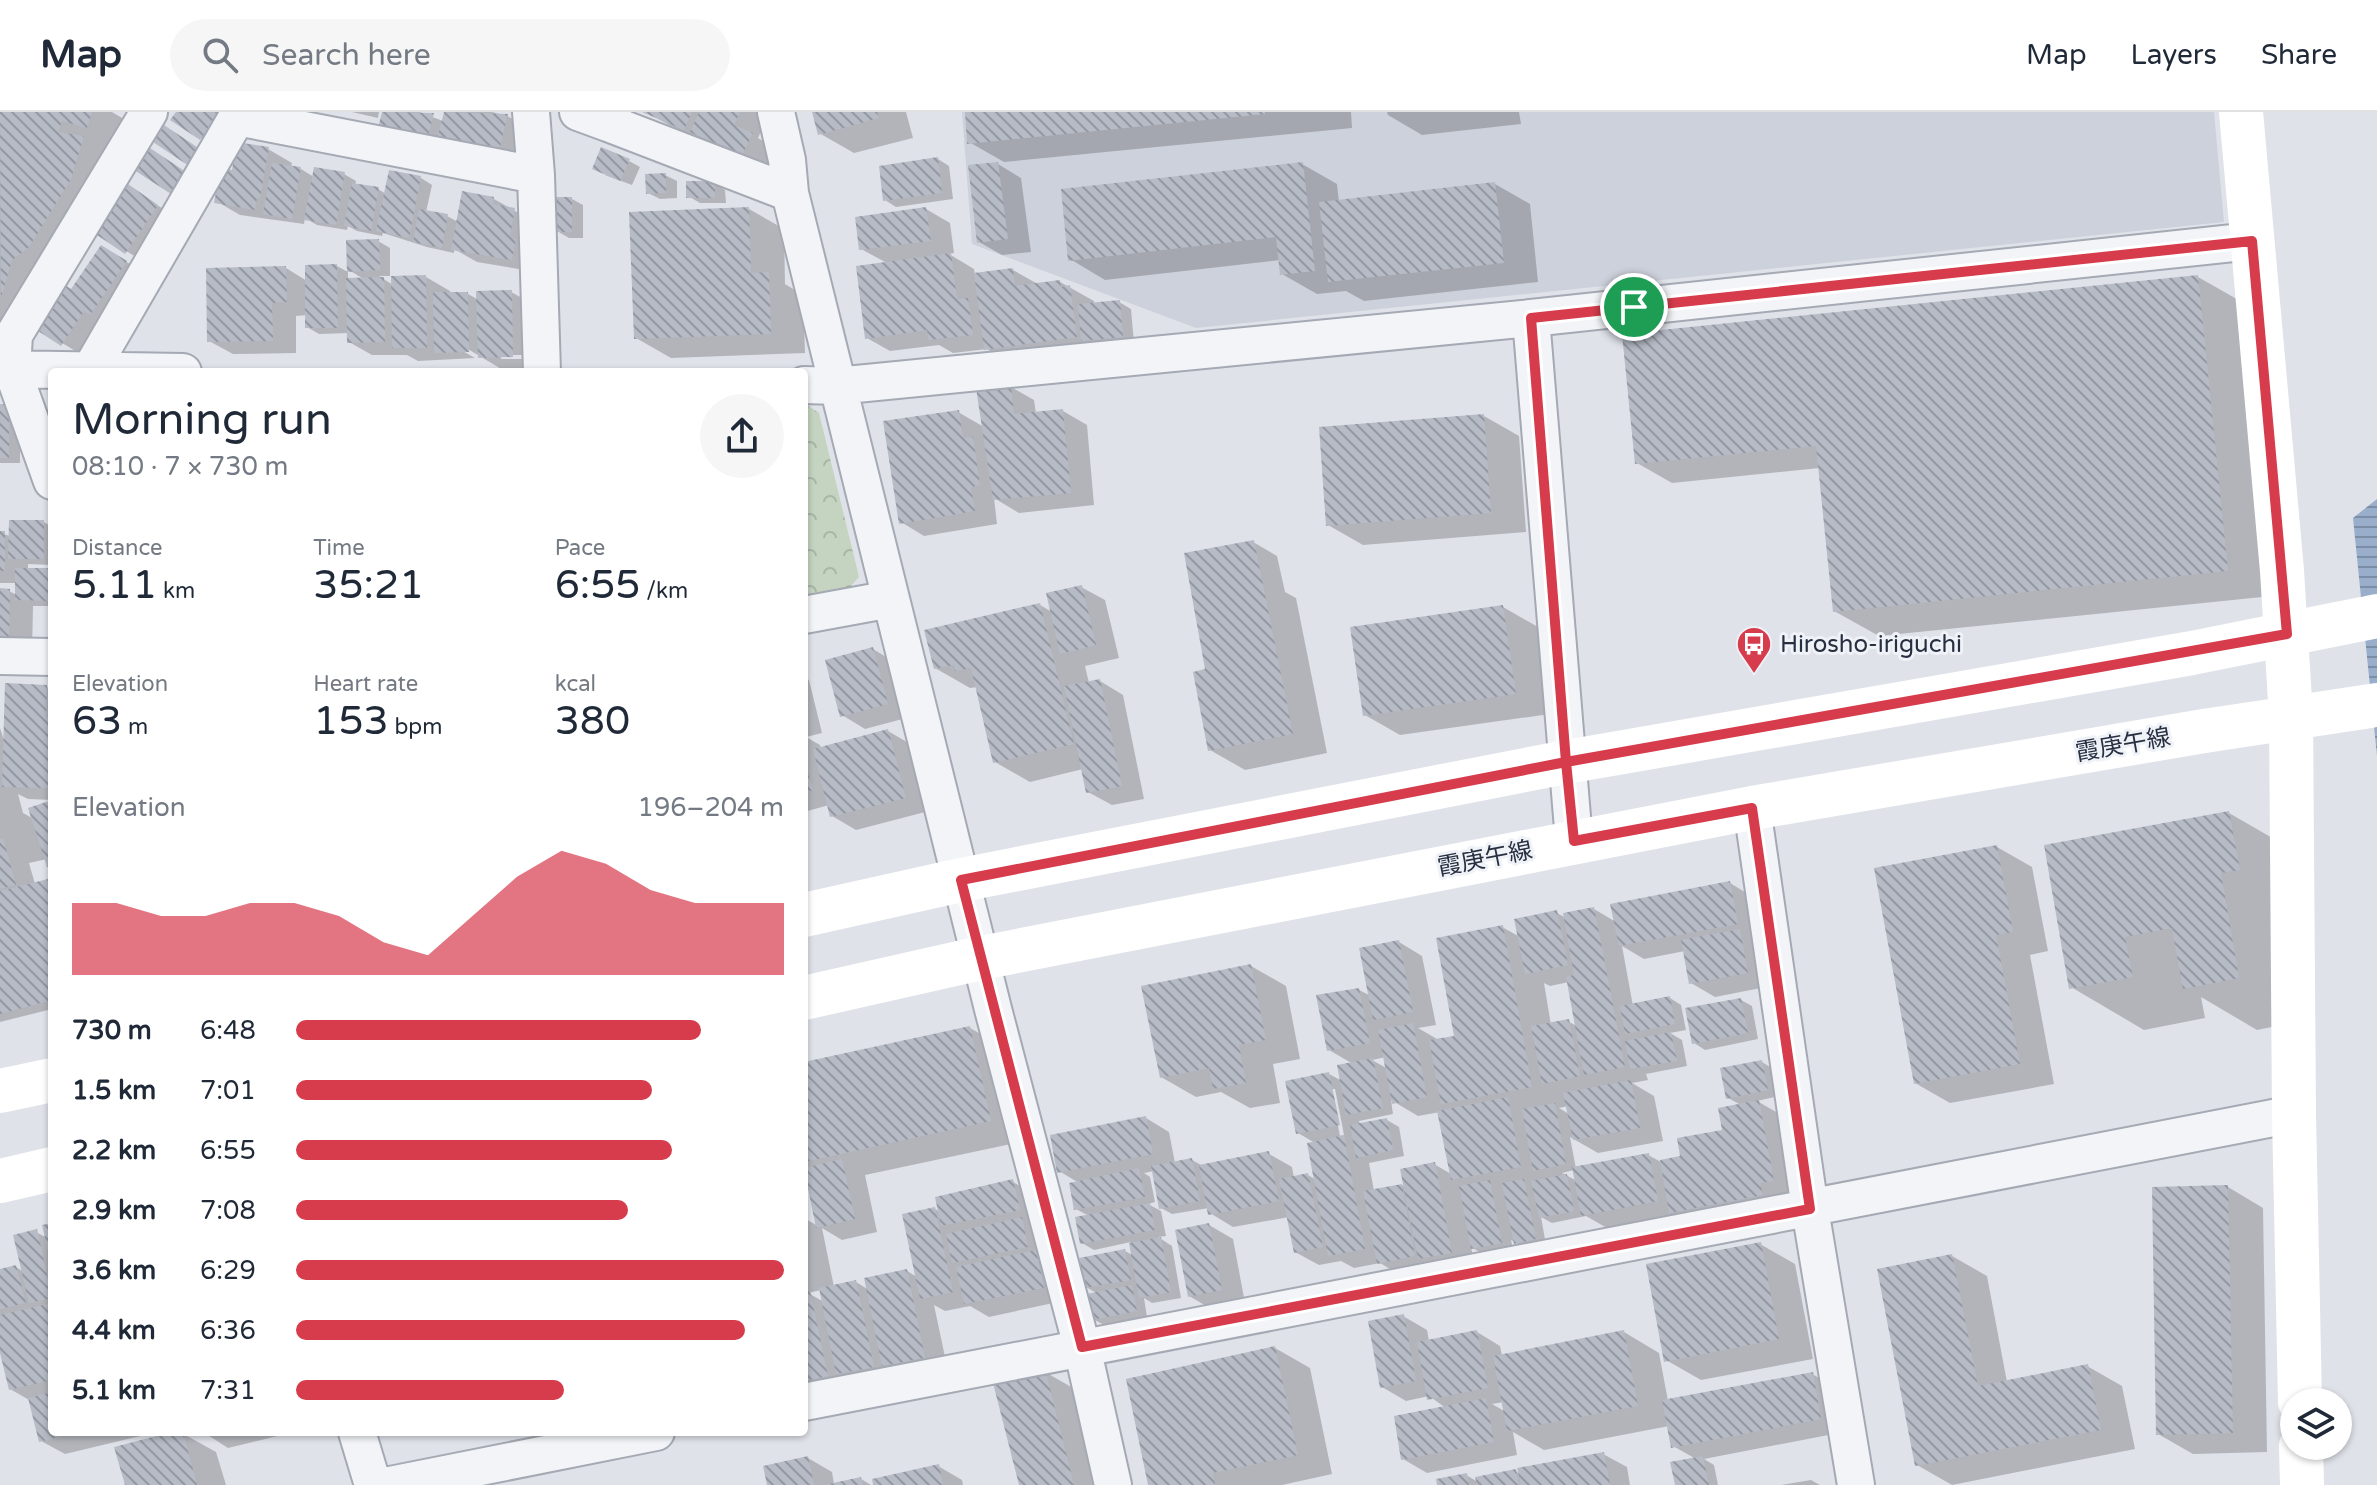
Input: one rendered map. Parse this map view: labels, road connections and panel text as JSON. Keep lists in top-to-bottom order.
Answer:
{
  "streets": {
    "street": ["霞庚午線"]
  },
  "places": {
    "bus stop": ["Hirosho-iriguchi"]
  },
  "page": {
    "header": "Map",
    "search": "Search here",
    "nav": ["Map", "Layers", "Share"],
    "heading": ["Morning run", "08:10 · 7 × 730 m"],
    "stats": [
      ["Distance", "5.11 km"],
      ["Time", "35:21"],
      ["Pace", "6:55 /km"],
      ["Elevation", "63 m"],
      ["Heart rate", "153 bpm"],
      ["kcal", "380"]
    ],
    "chart": ["Elevation", "196–204 m"],
    "list": [
      {
        "name": "730 m",
        "note": "6:48"
      },
      {
        "name": "1.5 km",
        "note": "7:01"
      },
      {
        "name": "2.2 km",
        "note": "6:55"
      },
      {
        "name": "2.9 km",
        "note": "7:08"
      },
      {
        "name": "3.6 km",
        "note": "6:29"
      },
      {
        "name": "4.4 km",
        "note": "6:36"
      },
      {
        "name": "5.1 km",
        "note": "7:31"
      }
    ]
  }
}
